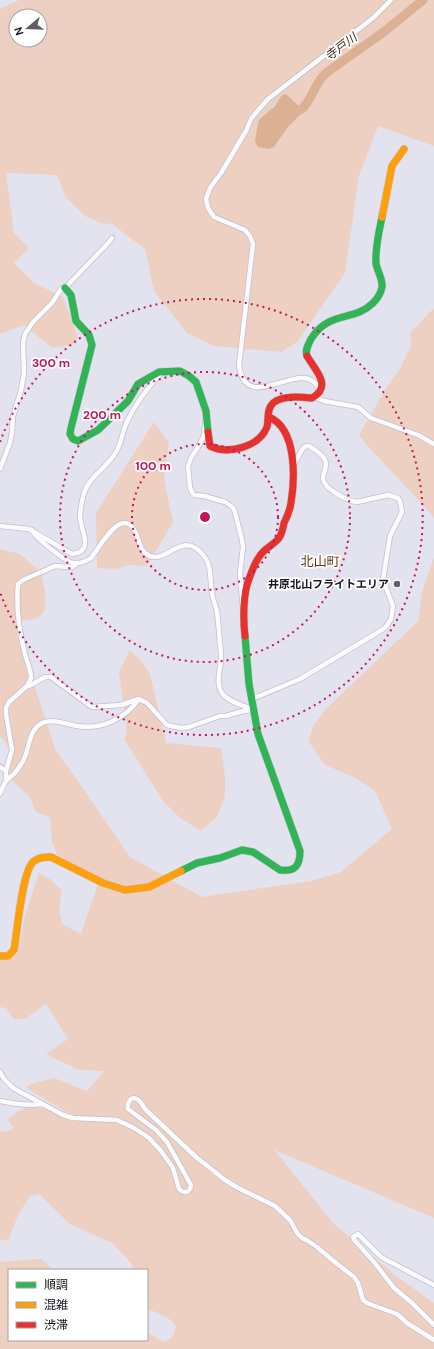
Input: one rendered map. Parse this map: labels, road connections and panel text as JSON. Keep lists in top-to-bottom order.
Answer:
{
  "districts": ["北山町"],
  "water": ["寺戸川"],
  "places": ["井原北山フライトエリア"],
  "legend": ["順調", "混雑", "渋滞"],
  "north": "left",
  "rings": ["300 m", "200 m", "100 m"]
}
